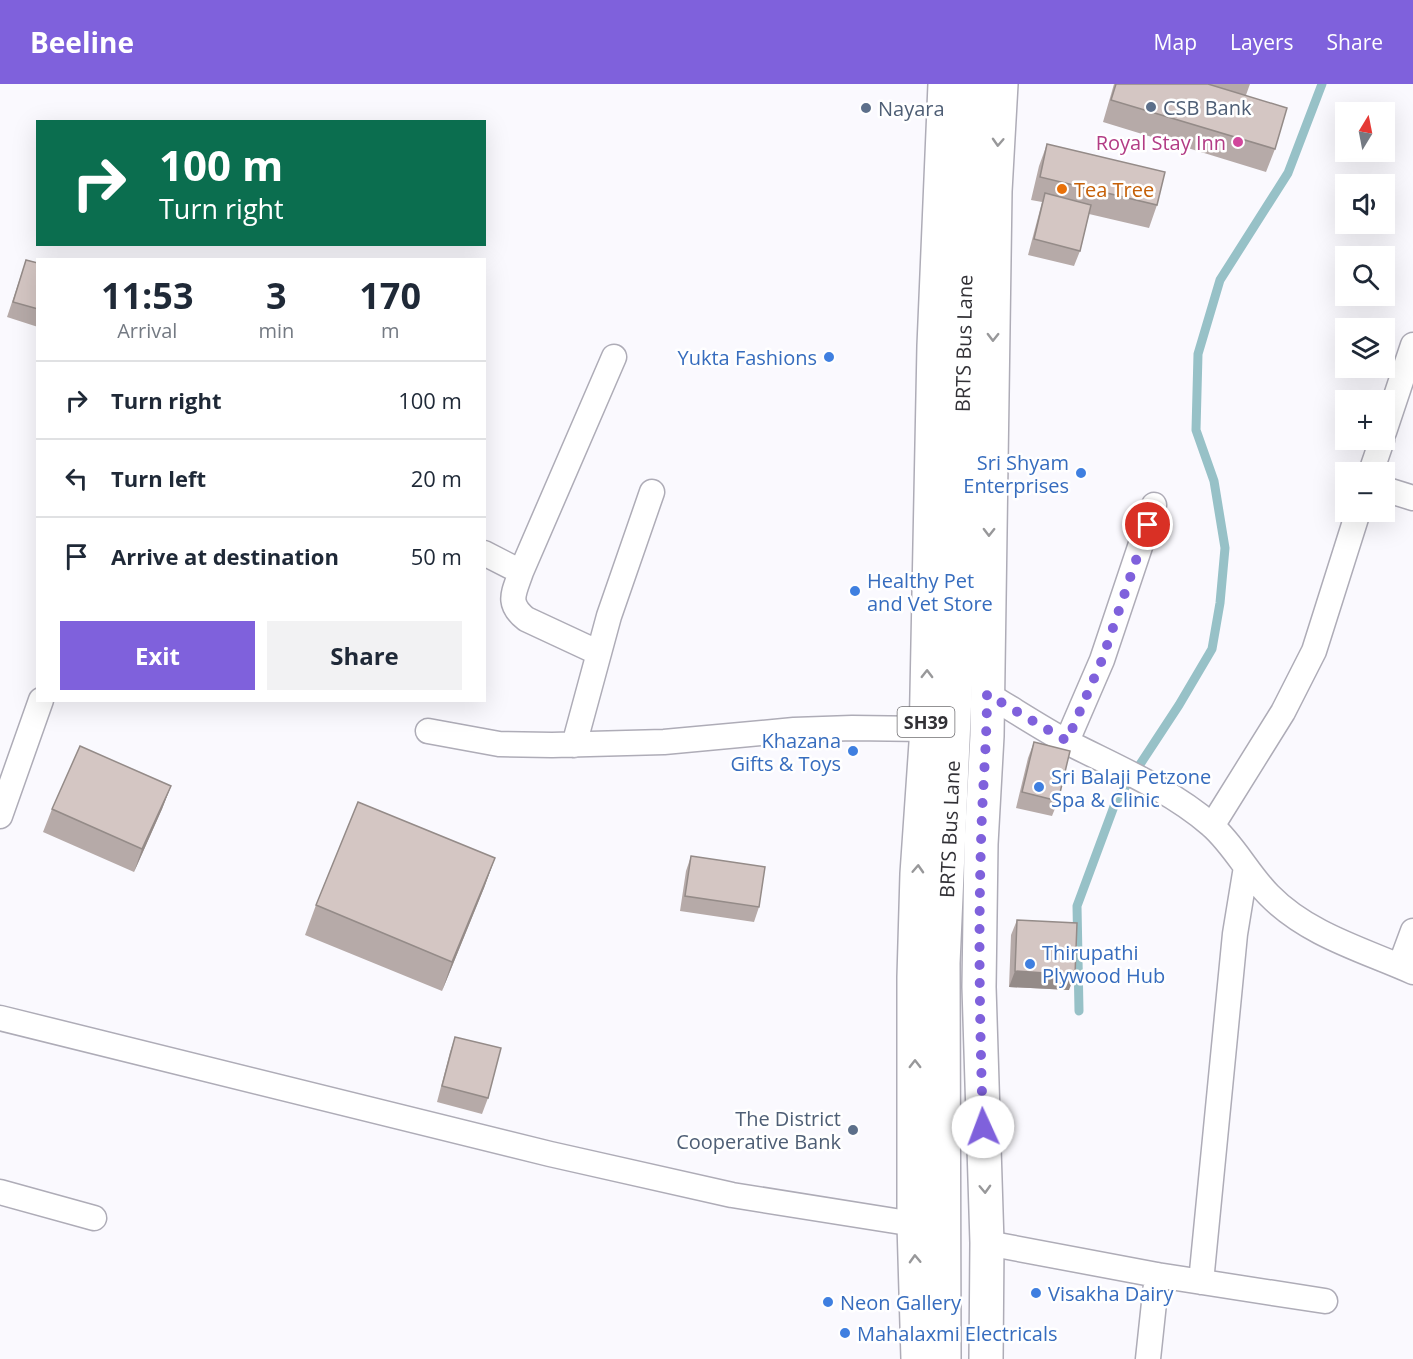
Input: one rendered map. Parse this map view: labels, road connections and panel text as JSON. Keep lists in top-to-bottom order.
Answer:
{
  "streets": {
    "main road": ["BRTS Bus Lane", "SH39"]
  },
  "places": [
    "CSB Bank",
    "Nayara",
    "Royal Stay Inn",
    "Tea Tree",
    "Yukta Fashions",
    "Sri Shyam Enterprises",
    "Healthy Pet and Vet Store",
    "Khazana Gifts & Toys",
    "Sri Balaji Petzone Spa & Clinic",
    "Thirupathi Plywood Hub",
    "The District Cooperative Bank",
    "Visakha Dairy",
    "Neon Gallery",
    "Mahalaxmi Electricals"
  ],
  "north": "top",
  "page": {
    "header": "Beeline",
    "nav": ["Map", "Layers", "Share"],
    "map_buttons": ["+", "−"],
    "turn": ["100 m", "Turn right"],
    "eta": [
      "11:53",
      "Arrival",
      "3",
      "min",
      "170",
      "m"
    ],
    "list": [
      {
        "name": "Turn right",
        "value": "100 m"
      },
      {
        "name": "Turn left",
        "value": "20 m"
      },
      {
        "name": "Arrive at destination",
        "value": "50 m"
      }
    ],
    "buttons": ["Exit", "Share"]
  }
}
